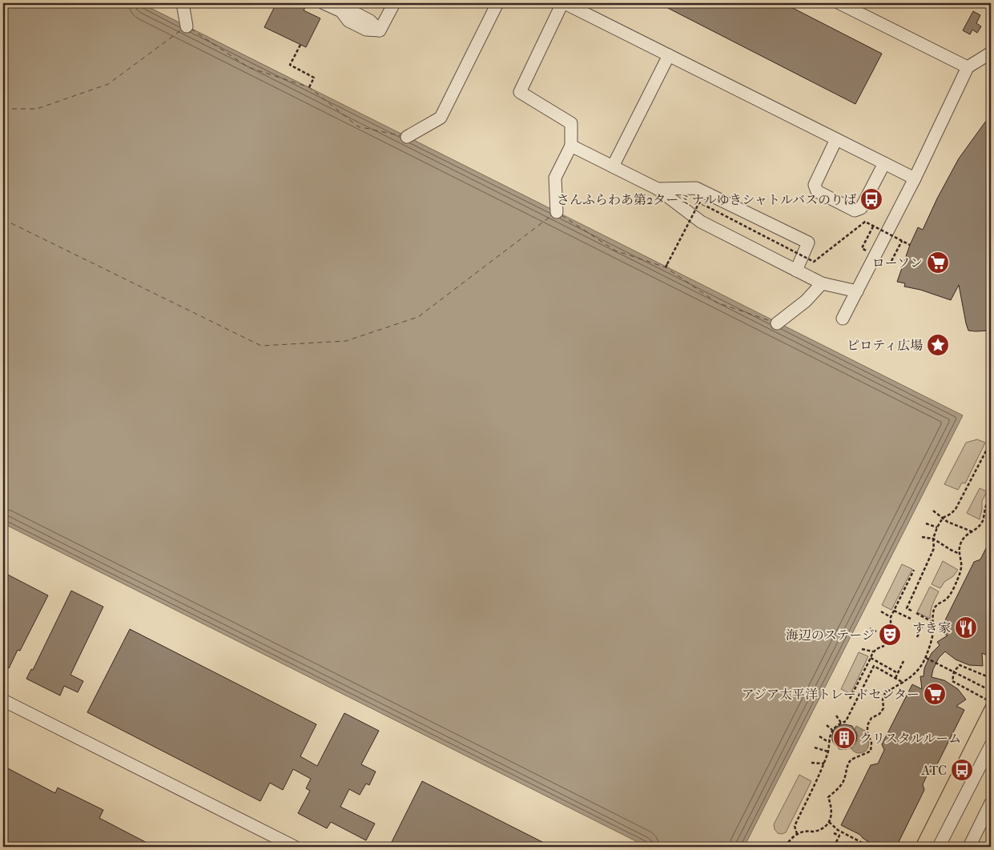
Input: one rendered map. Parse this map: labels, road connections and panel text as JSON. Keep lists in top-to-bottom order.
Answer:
{
  "places": {
    "bus stop": ["さんふらわあ第2ターミナルゆきシャトルバスのりば", "ATC"],
    "supermarket": ["ローソン", "アジア太平洋トレードセンター"],
    "place": ["ピロティ広場"],
    "restaurant": ["すき家"],
    "theatre": ["海辺のステージ"],
    "building": ["クリスタルルーム"]
  }
}
